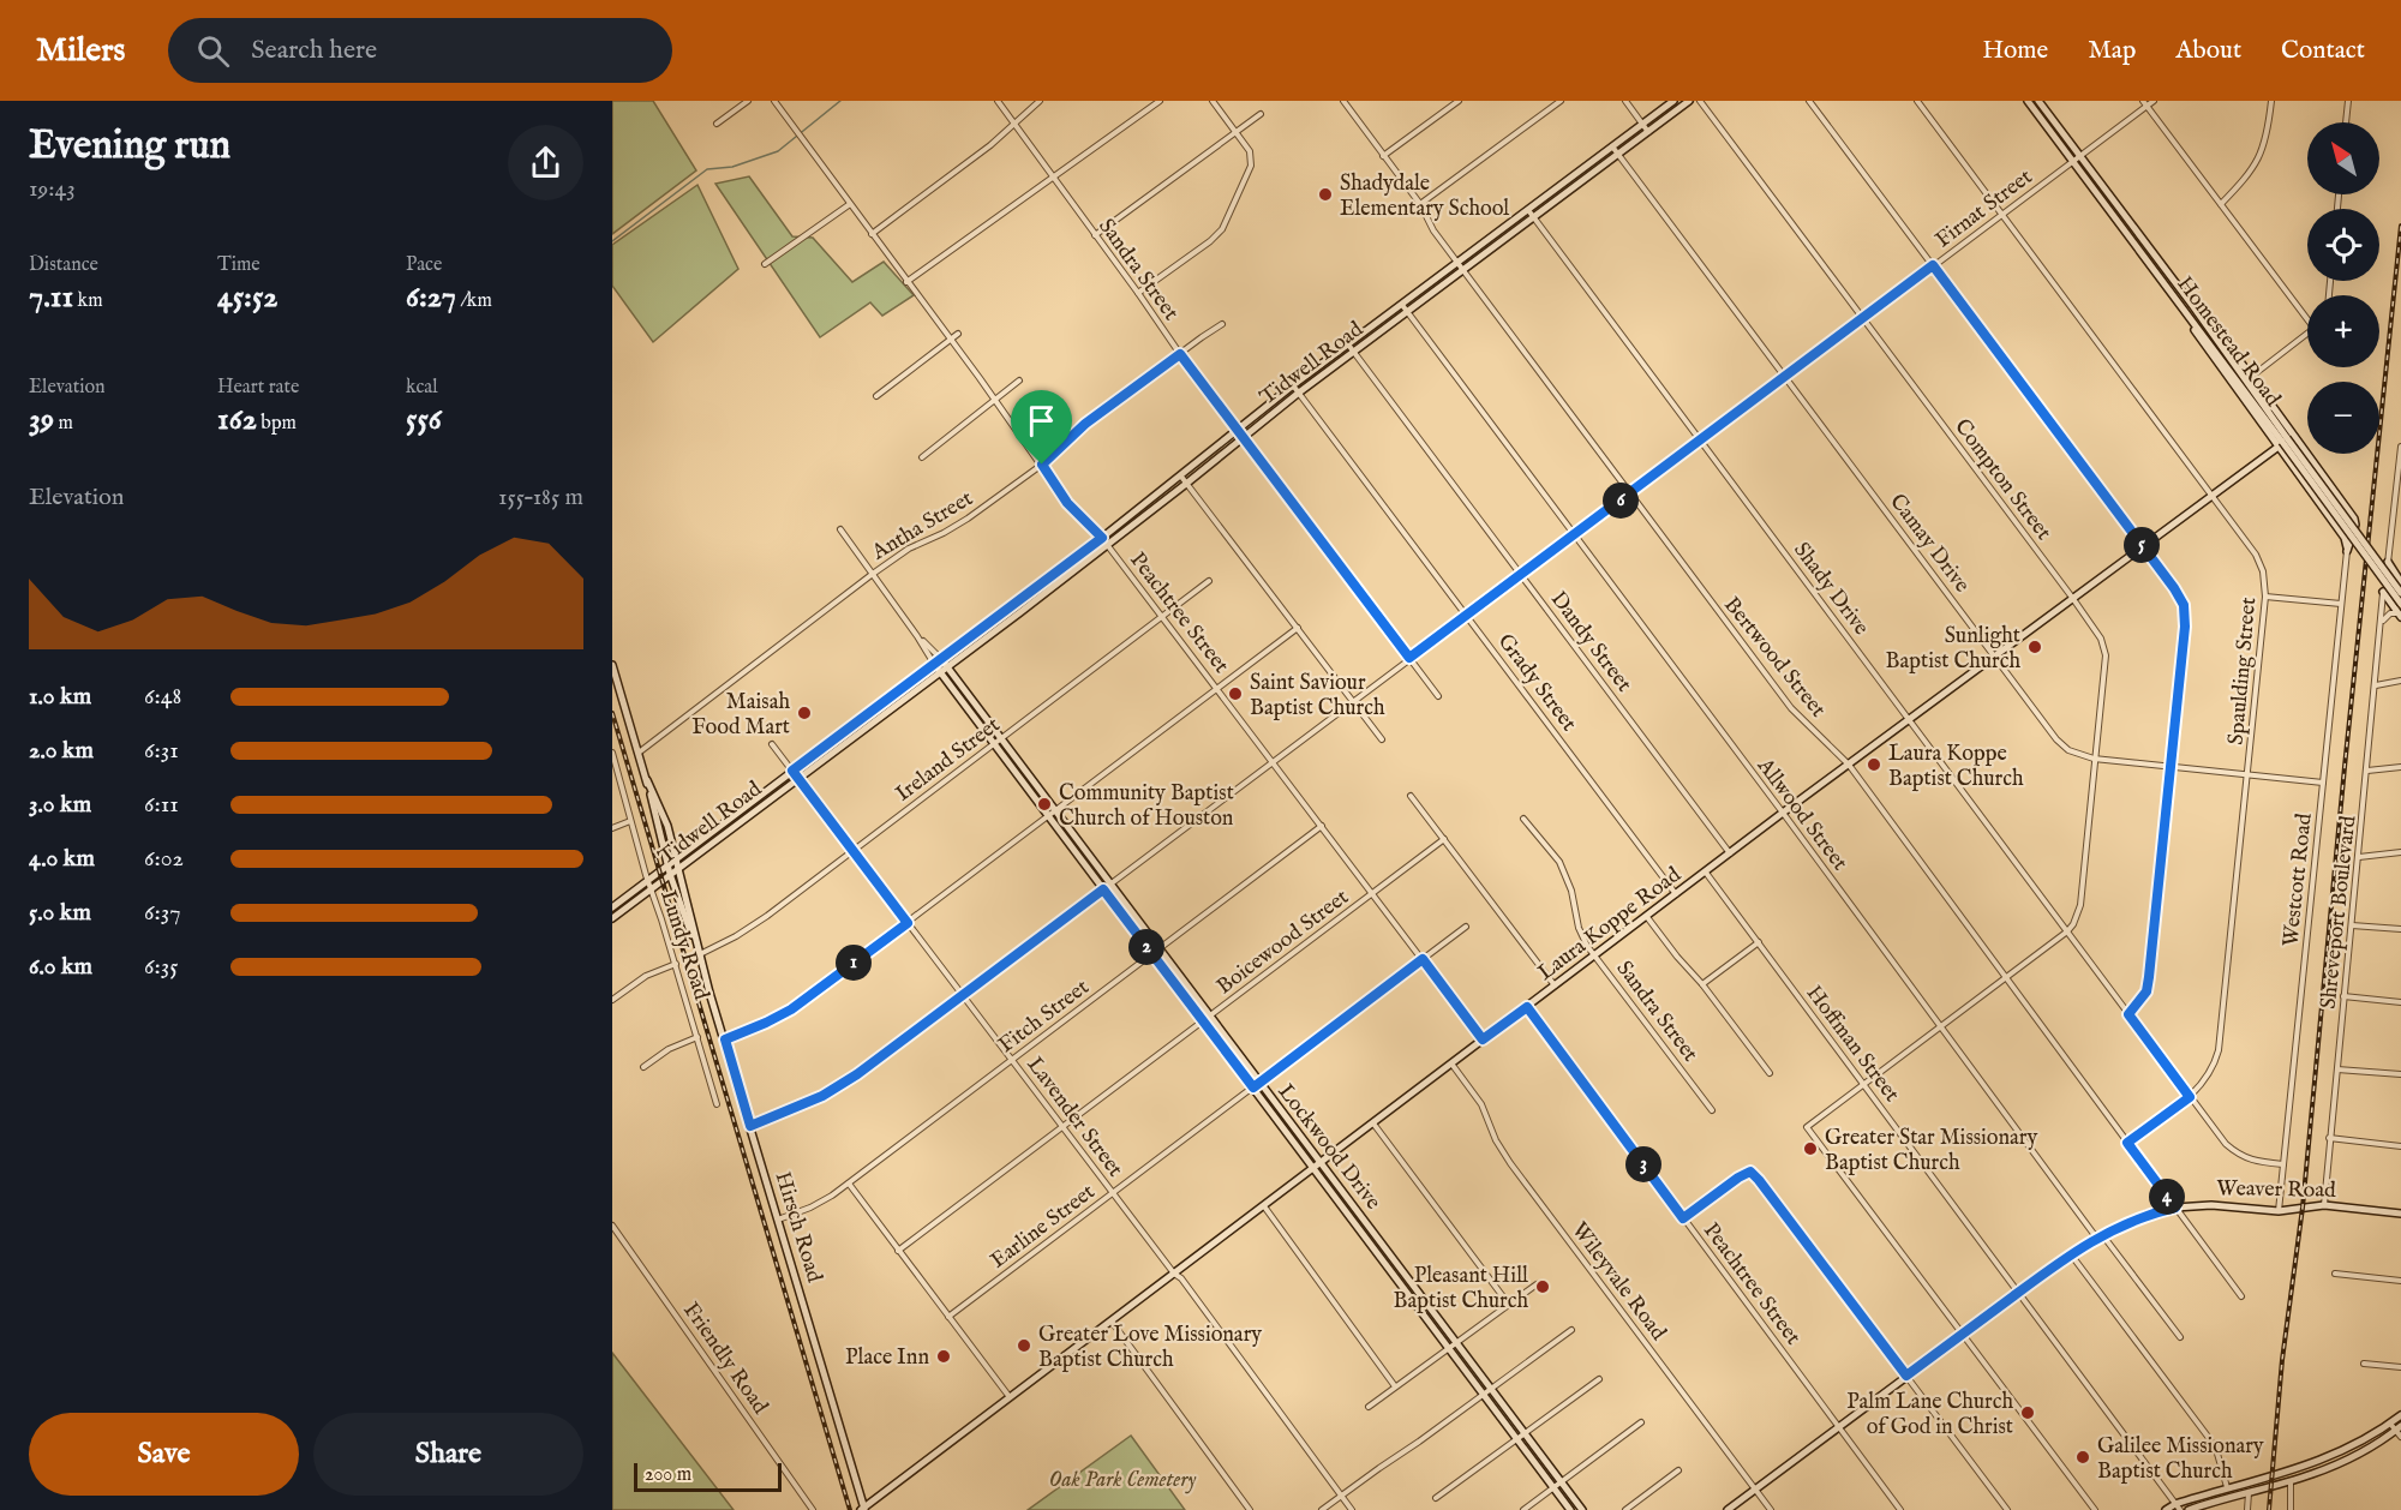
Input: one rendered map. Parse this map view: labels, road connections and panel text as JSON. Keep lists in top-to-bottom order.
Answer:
{
  "streets": {
    "main road": [
      "Homestead Road",
      "Tidwell Road",
      "Laura Koppe Road",
      "Lockwood Drive",
      "Weaver Road",
      "Hirsch Road"
    ],
    "street": [
      "Firnat Street",
      "Sandra Street",
      "Compton Street",
      "Antha Street",
      "Camay Drive",
      "Shady Drive",
      "Peachtree Street",
      "Dandy Street",
      "Bertwood Street",
      "Spaulding Street",
      "Grady Street",
      "Ireland Street",
      "Allwood Street",
      "Westcott Road",
      "Shreveport Boulevard",
      "Boicewood Street",
      "Lundy Road",
      "Fitch Street",
      "Hoffman Street",
      "Lavender Street",
      "Earline Street",
      "Wileyvale Road",
      "Friendly Road"
    ]
  },
  "crossings": [
    ["Firnat Street", "Sandra Street"],
    ["Firnat Street", "Homestead Road"],
    ["Firnat Street", "Compton Street"],
    ["Firnat Street", "Camay Drive"],
    ["Firnat Street", "Shady Drive"],
    ["Firnat Street", "Peachtree Street"],
    ["Firnat Street", "Dandy Street"],
    ["Firnat Street", "Bertwood Street"],
    ["Firnat Street", "Spaulding Street"],
    ["Firnat Street", "Grady Street"],
    ["Firnat Street", "Allwood Street"],
    ["Firnat Street", "Lavender Street"],
    ["Firnat Street", "Lockwood Drive"],
    ["Firnat Street", "Hirsch Road"],
    ["Sandra Street", "Tidwell Road"],
    ["Sandra Street", "Antha Street"],
    ["Sandra Street", "Laura Koppe Road"],
    ["Homestead Road", "Laura Koppe Road"],
    ["Tidwell Road", "Camay Drive"],
    ["Tidwell Road", "Shady Drive"],
    ["Tidwell Road", "Peachtree Street"],
    ["Tidwell Road", "Dandy Street"],
    ["Tidwell Road", "Bertwood Street"],
    ["Tidwell Road", "Grady Street"],
    ["Tidwell Road", "Allwood Street"],
    ["Tidwell Road", "Lundy Road"],
    ["Tidwell Road", "Lavender Street"],
    ["Tidwell Road", "Lockwood Drive"],
    ["Tidwell Road", "Hirsch Road"],
    ["Compton Street", "Camay Drive"],
    ["Compton Street", "Shady Drive"],
    ["Compton Street", "Laura Koppe Road"],
    ["Antha Street", "Peachtree Street"],
    ["Antha Street", "Lockwood Drive"],
    ["Antha Street", "Hirsch Road"],
    ["Camay Drive", "Spaulding Street"],
    ["Camay Drive", "Westcott Road"],
    ["Camay Drive", "Laura Koppe Road"],
    ["Shady Drive", "Spaulding Street"],
    ["Shady Drive", "Westcott Road"],
    ["Shady Drive", "Laura Koppe Road"],
    ["Peachtree Street", "Ireland Street"],
    ["Peachtree Street", "Laura Koppe Road"],
    ["Peachtree Street", "Boicewood Street"],
    ["Peachtree Street", "Fitch Street"],
    ["Peachtree Street", "Weaver Road"],
    ["Peachtree Street", "Earline Street"],
    ["Dandy Street", "Laura Koppe Road"],
    ["Bertwood Street", "Spaulding Street"],
    ["Bertwood Street", "Laura Koppe Road"],
    ["Bertwood Street", "Weaver Road"],
    ["Spaulding Street", "Laura Koppe Road"],
    ["Grady Street", "Laura Koppe Road"],
    ["Ireland Street", "Lavender Street"],
    ["Ireland Street", "Lockwood Drive"],
    ["Ireland Street", "Hirsch Road"],
    ["Allwood Street", "Laura Koppe Road"],
    ["Allwood Street", "Weaver Road"],
    ["Westcott Road", "Weaver Road"],
    ["Shreveport Boulevard", "Weaver Road"],
    ["Laura Koppe Road", "Hoffman Street"],
    ["Laura Koppe Road", "Lavender Street"],
    ["Laura Koppe Road", "Lockwood Drive"],
    ["Laura Koppe Road", "Hirsch Road"],
    ["Laura Koppe Road", "Wileyvale Road"],
    ["Boicewood Street", "Lavender Street"],
    ["Boicewood Street", "Lockwood Drive"],
    ["Fitch Street", "Lavender Street"],
    ["Fitch Street", "Lockwood Drive"],
    ["Fitch Street", "Hirsch Road"],
    ["Hoffman Street", "Weaver Road"],
    ["Lavender Street", "Earline Street"],
    ["Lockwood Drive", "Earline Street"],
    ["Weaver Road", "Wileyvale Road"]
  ],
  "parks": ["Oak Park Cemetery"],
  "places": [
    "Shadydale Elementary School",
    "Sunlight Baptist Church",
    "Saint Saviour Baptist Church",
    "Maisah Food Mart",
    "Laura Koppe Baptist Church",
    "Community Baptist Church of Houston",
    "Greater Star Missionary Baptist Church",
    "Pleasant Hill Baptist Church",
    "Greater Love Missionary Baptist Church",
    "Place Inn",
    "Palm Lane Church of God in Christ",
    "Galilee Missionary Baptist Church"
  ],
  "scale_bar": "200 m",
  "north": "top left",
  "page": {
    "header": "Milers",
    "search": "Search here",
    "nav": [
      "Home",
      "Map",
      "About",
      "Contact"
    ],
    "heading": ["Evening run", "19:43"],
    "map_buttons": ["+", "−"],
    "stats": [
      ["Distance", "7.11 km"],
      ["Time", "45:52"],
      ["Pace", "6:27 /km"],
      ["Elevation", "39 m"],
      ["Heart rate", "162 bpm"],
      ["kcal", "556"]
    ],
    "chart": ["Elevation", "155–185 m"],
    "pins": [
      "6",
      "5",
      "2",
      "1",
      "3",
      "4"
    ],
    "list": [
      {
        "name": "1.0 km",
        "note": "6:48"
      },
      {
        "name": "2.0 km",
        "note": "6:31"
      },
      {
        "name": "3.0 km",
        "note": "6:11"
      },
      {
        "name": "4.0 km",
        "note": "6:02"
      },
      {
        "name": "5.0 km",
        "note": "6:37"
      },
      {
        "name": "6.0 km",
        "note": "6:35"
      }
    ],
    "buttons": ["Save", "Share"],
    "scale": "200 m"
  }
}
